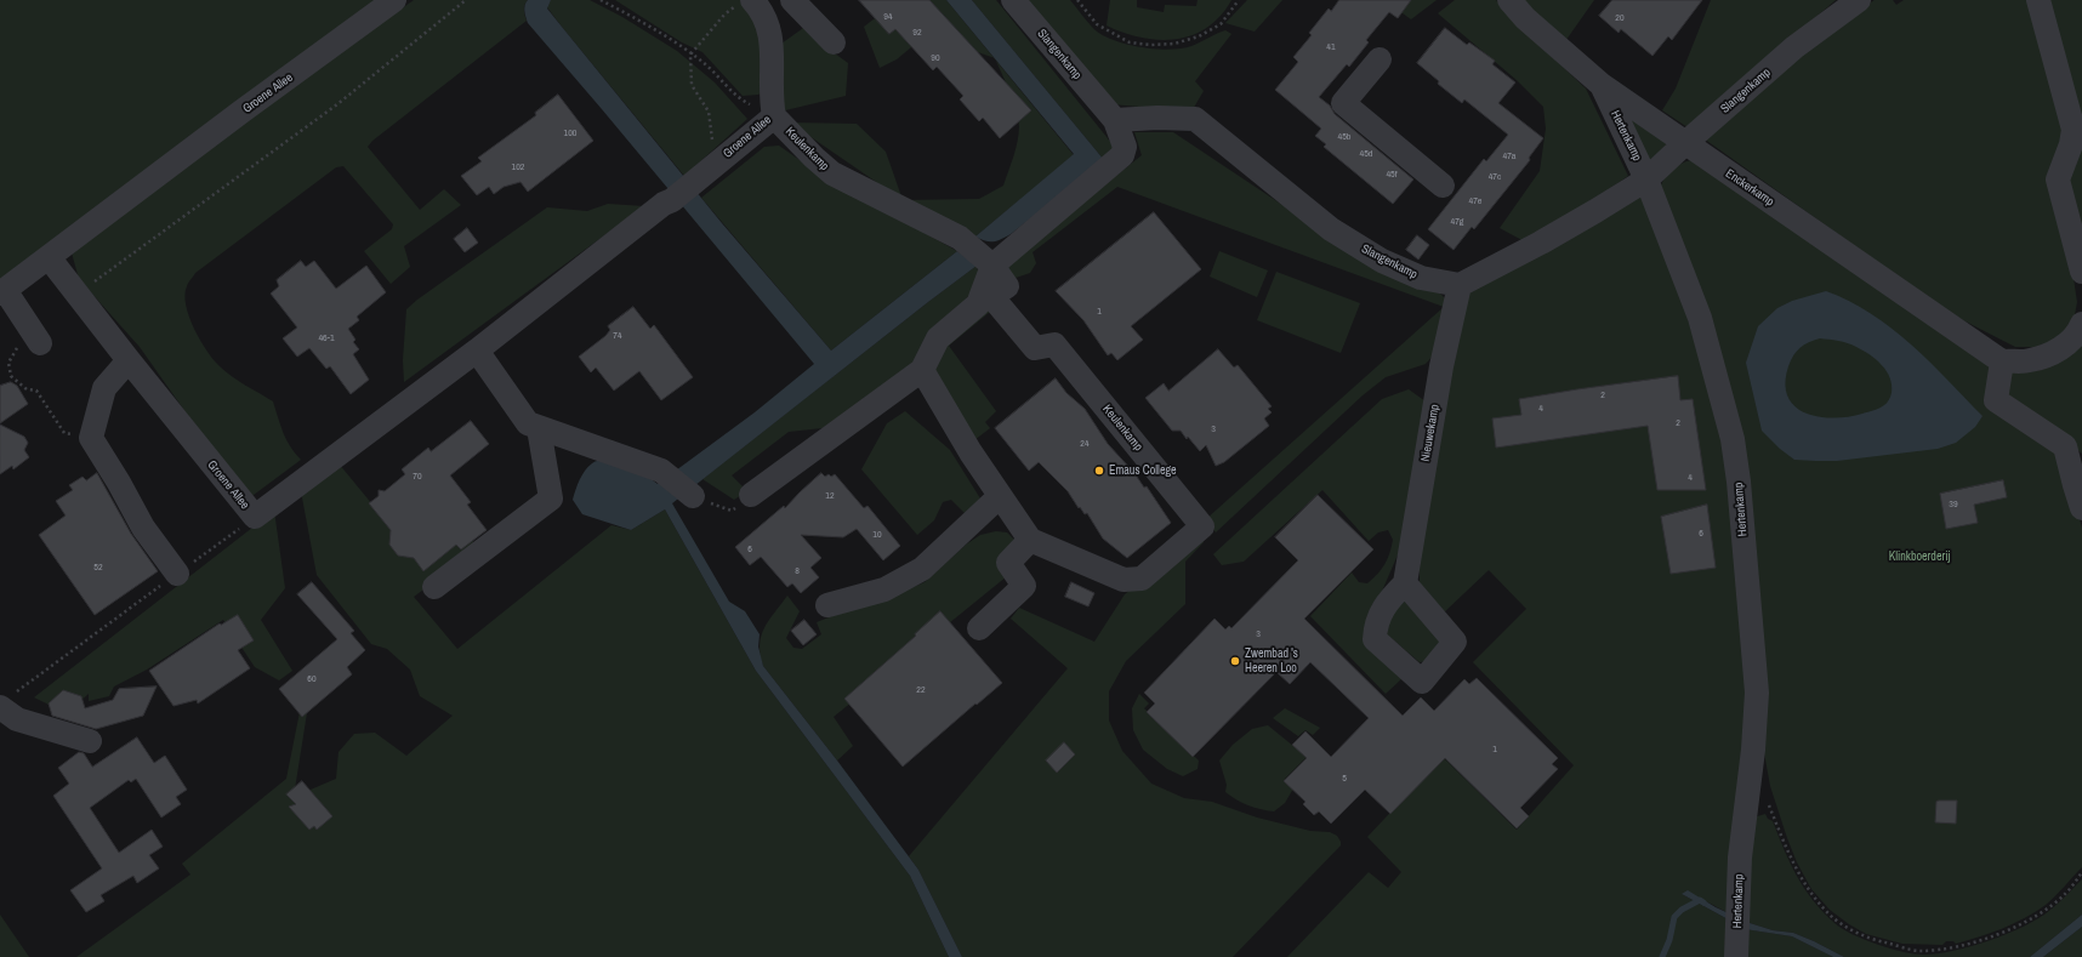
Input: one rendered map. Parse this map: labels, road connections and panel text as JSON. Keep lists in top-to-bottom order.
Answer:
{
  "streets": {
    "street": [
      "Slangenkamp",
      "Groene Allee",
      "Hertenkamp",
      "Keulenkamp",
      "Enckerkamp",
      "Nieuwekamp"
    ]
  },
  "crossings": [
    ["Slangenkamp", "Hertenkamp"],
    ["Slangenkamp", "Enckerkamp"],
    ["Slangenkamp", "Nieuwekamp"],
    ["Groene Allee", "Keulenkamp"],
    ["Hertenkamp", "Enckerkamp"]
  ],
  "parks": ["Klinkboerderij"],
  "places": ["Emaus College", "Zwembad 's Heeren Loo"],
  "house_numbers": [
    "94",
    "20",
    "92",
    "41",
    "90",
    "100",
    "45b",
    "45d",
    "47a",
    "102",
    "45f",
    "47c",
    "47e",
    "47g",
    "1",
    "74",
    "46-1",
    "2",
    "4",
    "2",
    "3",
    "24",
    "70",
    "4",
    "12",
    "39",
    "6",
    "10",
    "6",
    "52",
    "8",
    "3",
    "60",
    "22",
    "1",
    "5"
  ]
}
